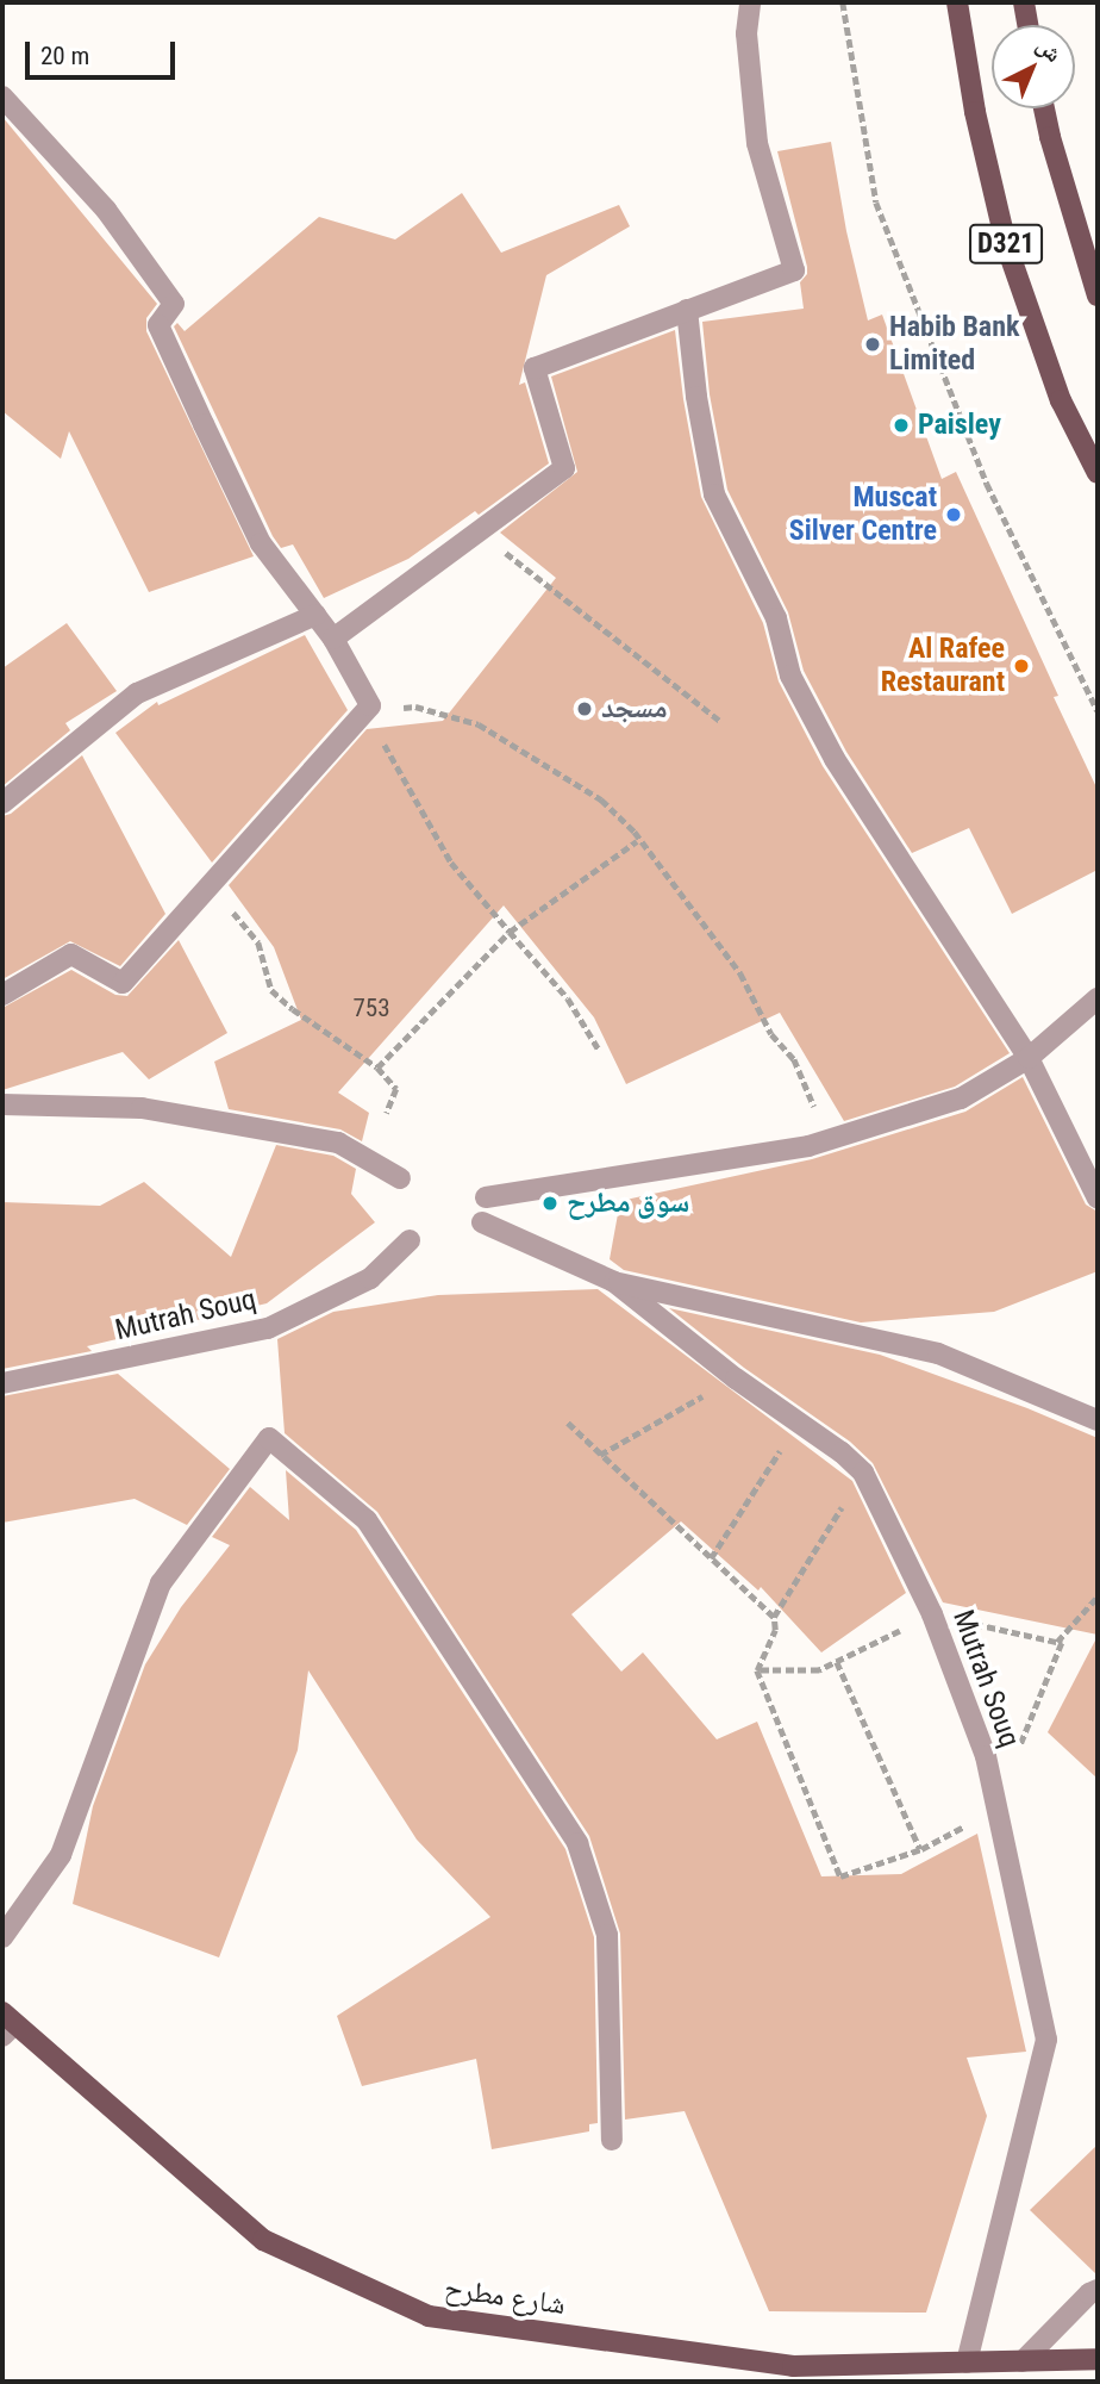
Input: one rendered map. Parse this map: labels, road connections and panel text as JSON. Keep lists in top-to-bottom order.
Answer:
{
  "streets": {
    "main road": ["D321", "شارع مطرح"],
    "street": ["Mutrah Souq"]
  },
  "crossings": [
    ["Mutrah Souq", "شارع مطرح"]
  ],
  "places": [
    "Habib Bank Limited",
    "Paisley",
    "Muscat Silver Centre",
    "Al Rafee Restaurant",
    "مسجد",
    "سوق مطرح"
  ],
  "house_numbers": ["753"],
  "scale_bar": "20 m",
  "north": "top right"
}
